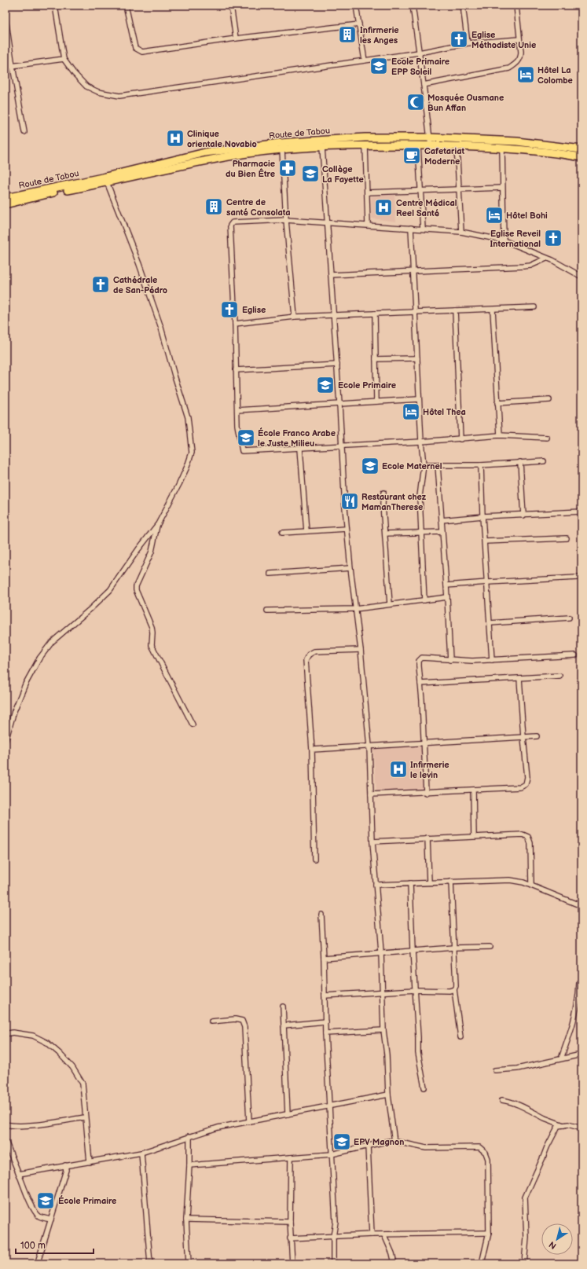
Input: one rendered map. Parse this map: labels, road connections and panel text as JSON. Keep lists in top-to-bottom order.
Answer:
{
  "streets": {
    "main road": ["Route de Tabou"]
  },
  "places": {
    "building": ["Infirmerie les Anges", "Centre de santé Consolata"],
    "church": [
      "Eglise Méthodiste Unie",
      "Eglise Reveil International",
      "Cathédrale de San-Pédro",
      "Eglise"
    ],
    "school or university": [
      "Ecole Primaire EPP Soleil",
      "Collège La Fayette",
      "Ecole Primaire",
      "École Franco Arabe le Juste Milieu",
      "Ecole Maternel",
      "EPV Magnon",
      "École Primaire"
    ],
    "hotel": ["Hôtel La Colombe", "Hôtel Bohi", "Hôtel Thea"],
    "mosque": ["Mosquée Ousmane Bun Affan"],
    "hospital": ["Clinique orientale Novabio", "Centre Médical Reel Santé", "Infirmerie le levin"],
    "cafe": ["Cafetariat Moderne"],
    "pharmacy": ["Pharmacie du Bien Être"],
    "restaurant": ["Restaurant chez MamanTherese"]
  },
  "scale_bar": "100 m",
  "north": "bottom left"
}
